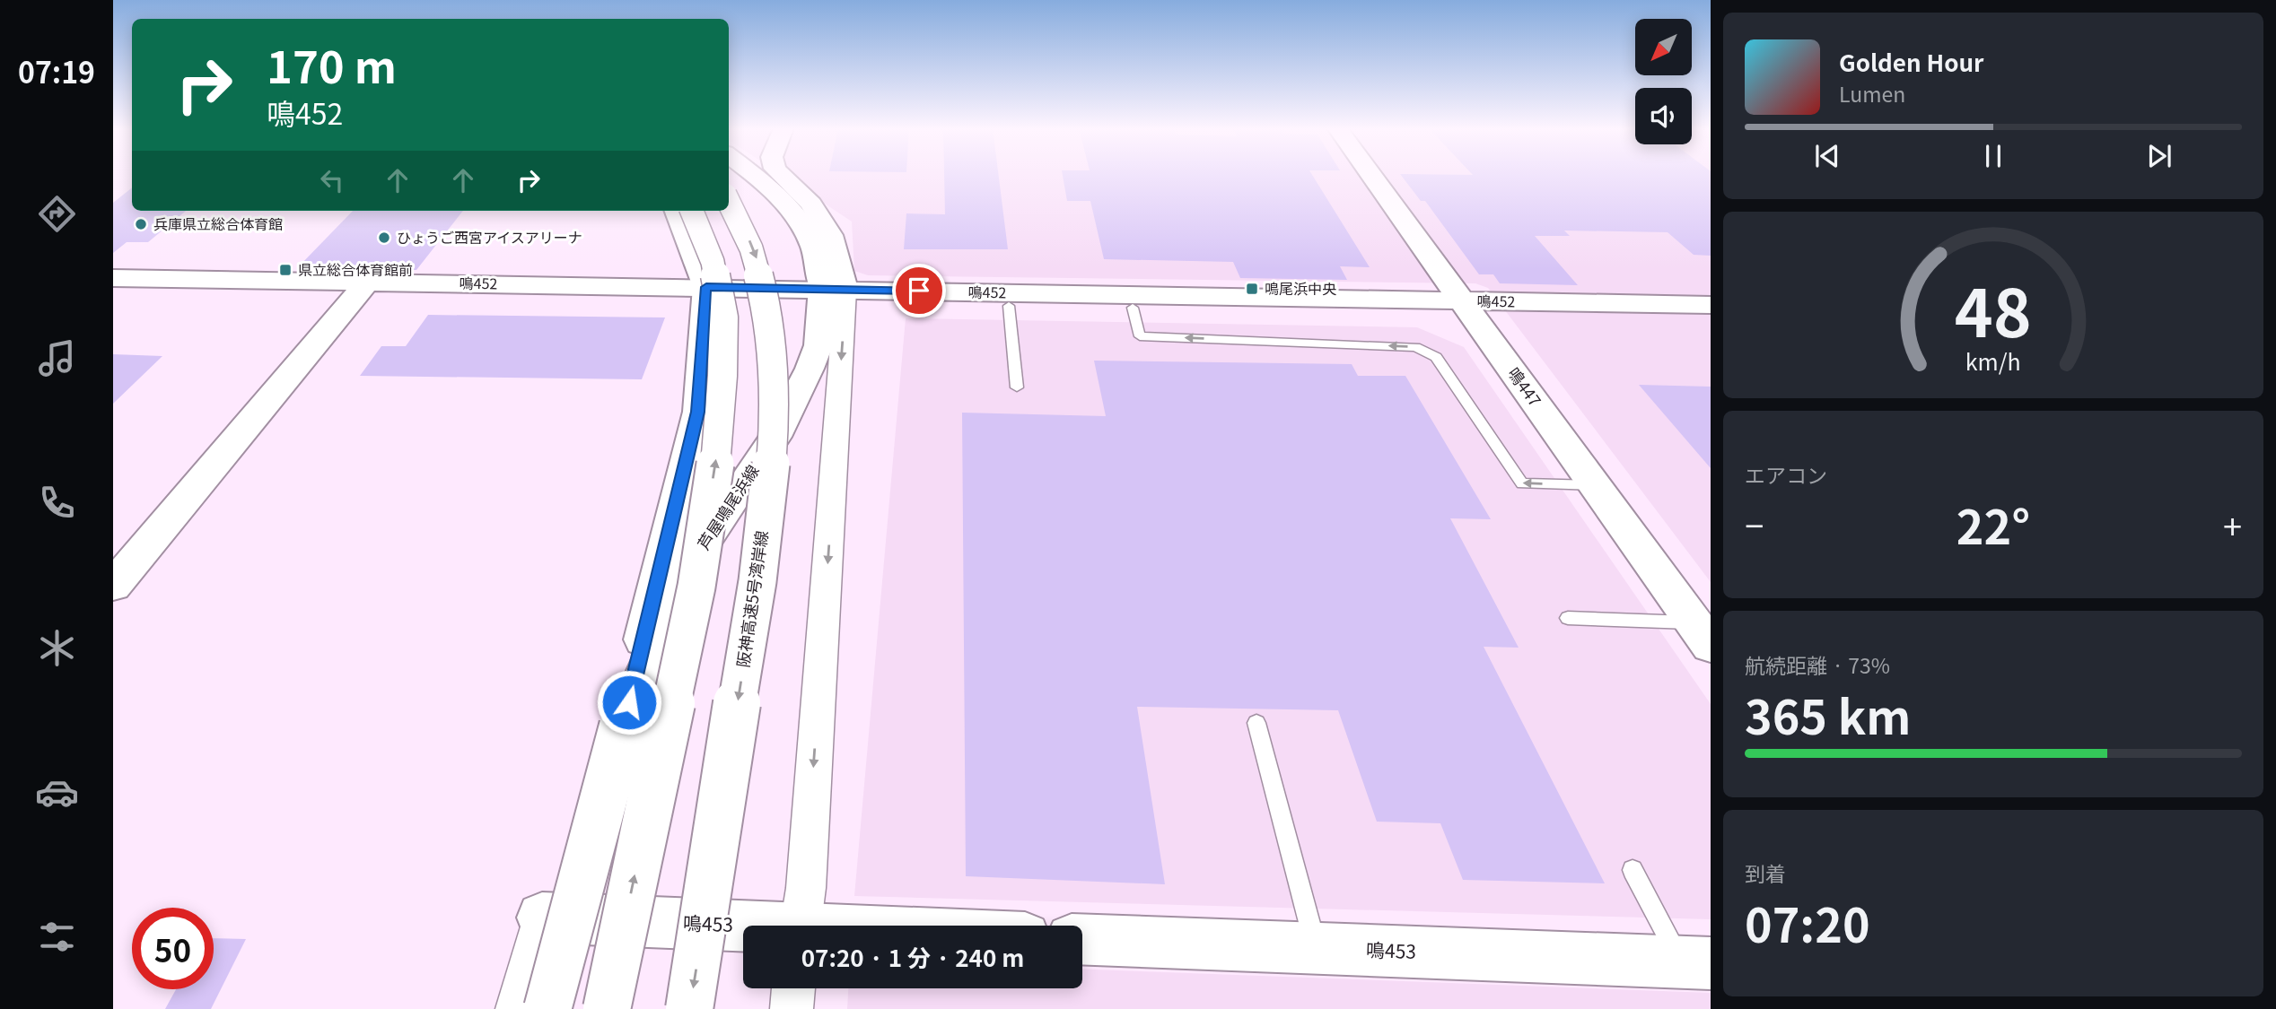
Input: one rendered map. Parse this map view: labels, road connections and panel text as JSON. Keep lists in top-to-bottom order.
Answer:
{
  "streets": {
    "main road": [
      "鳴452",
      "鳴447",
      "芦屋鳴尾浜線",
      "阪神高速5号湾岸線",
      "鳴453"
    ]
  },
  "crossings": [
    ["鳴452", "鳴447"],
    ["鳴452", "芦屋鳴尾浜線"]
  ],
  "places": {
    "other": ["兵庫県立総合体育館", "ひょうご西宮アイスアリーナ"],
    "transit": ["県立総合体育館前", "鳴尾浜中央"]
  },
  "north": "bottom left",
  "page": {
    "tabs": "07:19",
    "turn": ["170 m", "鳴452"],
    "song": ["Golden Hour", "Lumen"],
    "tile": [
      "エアコン",
      ["航続距離 · 73%", "365 km"],
      ["到着", "07:20"]
    ],
    "heat": ["−", "22°", "+"],
    "limit": "50",
    "trip": "07:20 · 1 分 · 240 m",
    "gauge": ["48", "km/h"]
  }
}
